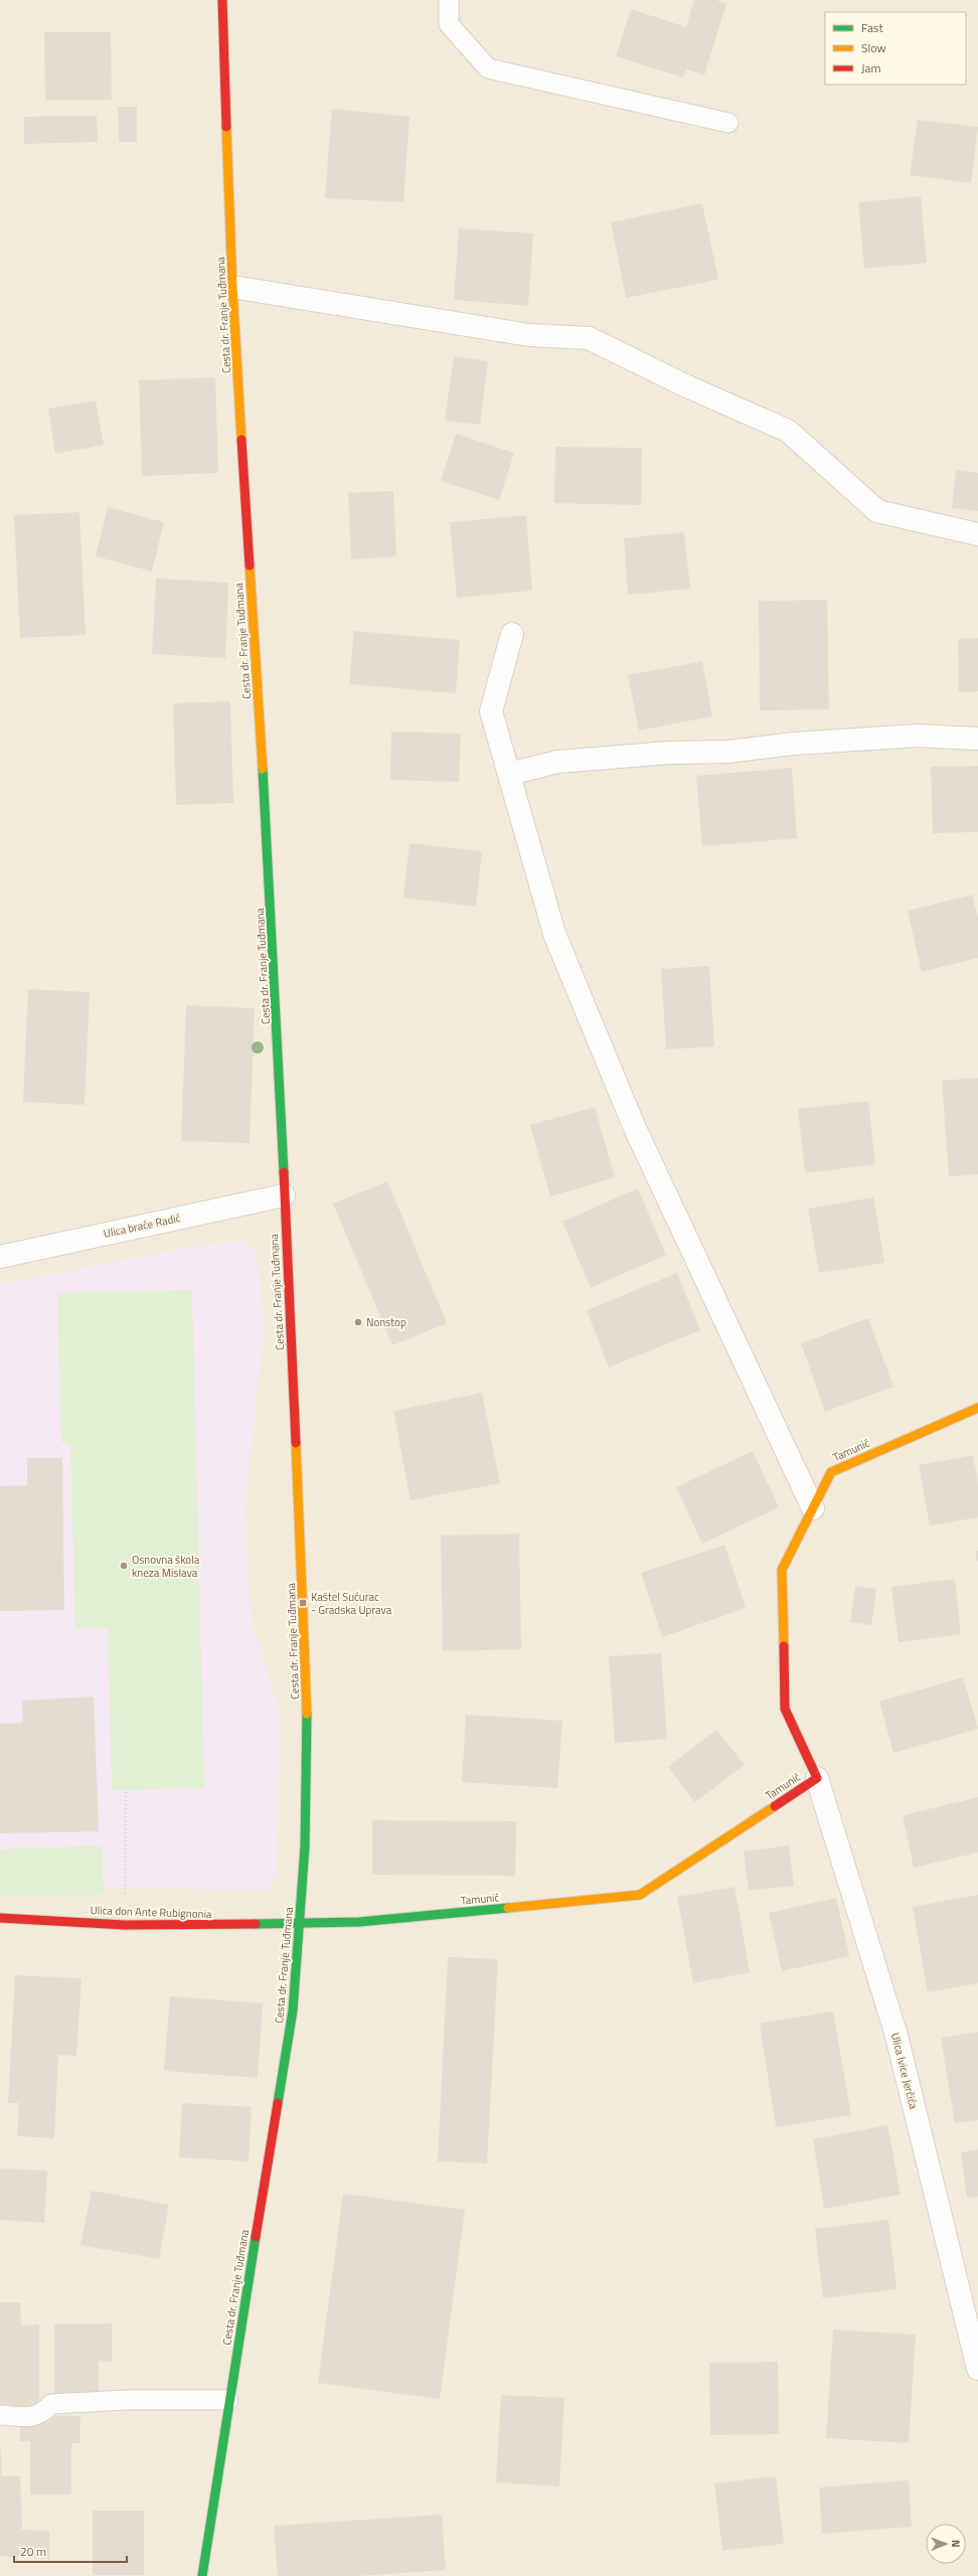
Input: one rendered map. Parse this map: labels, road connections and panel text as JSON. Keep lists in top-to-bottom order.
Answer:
{
  "streets": {
    "main road": ["Cesta dr. Franje Tuđmana", "Tamunić", "Ulica don Ante Rubignonia"],
    "street": ["Ulica braće Radić", "Ulica Ivice Jerčića"]
  },
  "crossings": [
    ["Cesta dr. Franje Tuđmana", "Ulica braće Radić"],
    ["Cesta dr. Franje Tuđmana", "Tamunić"],
    ["Cesta dr. Franje Tuđmana", "Ulica don Ante Rubignonia"],
    ["Tamunić", "Ulica don Ante Rubignonia"],
    ["Tamunić", "Ulica Ivice Jerčića"]
  ],
  "places": {
    "other": ["Nonstop", "Osnovna škola kneza Mislava"],
    "transit": ["Kaštel Sućurac - Gradska Uprava"]
  },
  "legend": ["Fast", "Slow", "Jam"],
  "scale_bar": "20 m",
  "north": "right"
}
